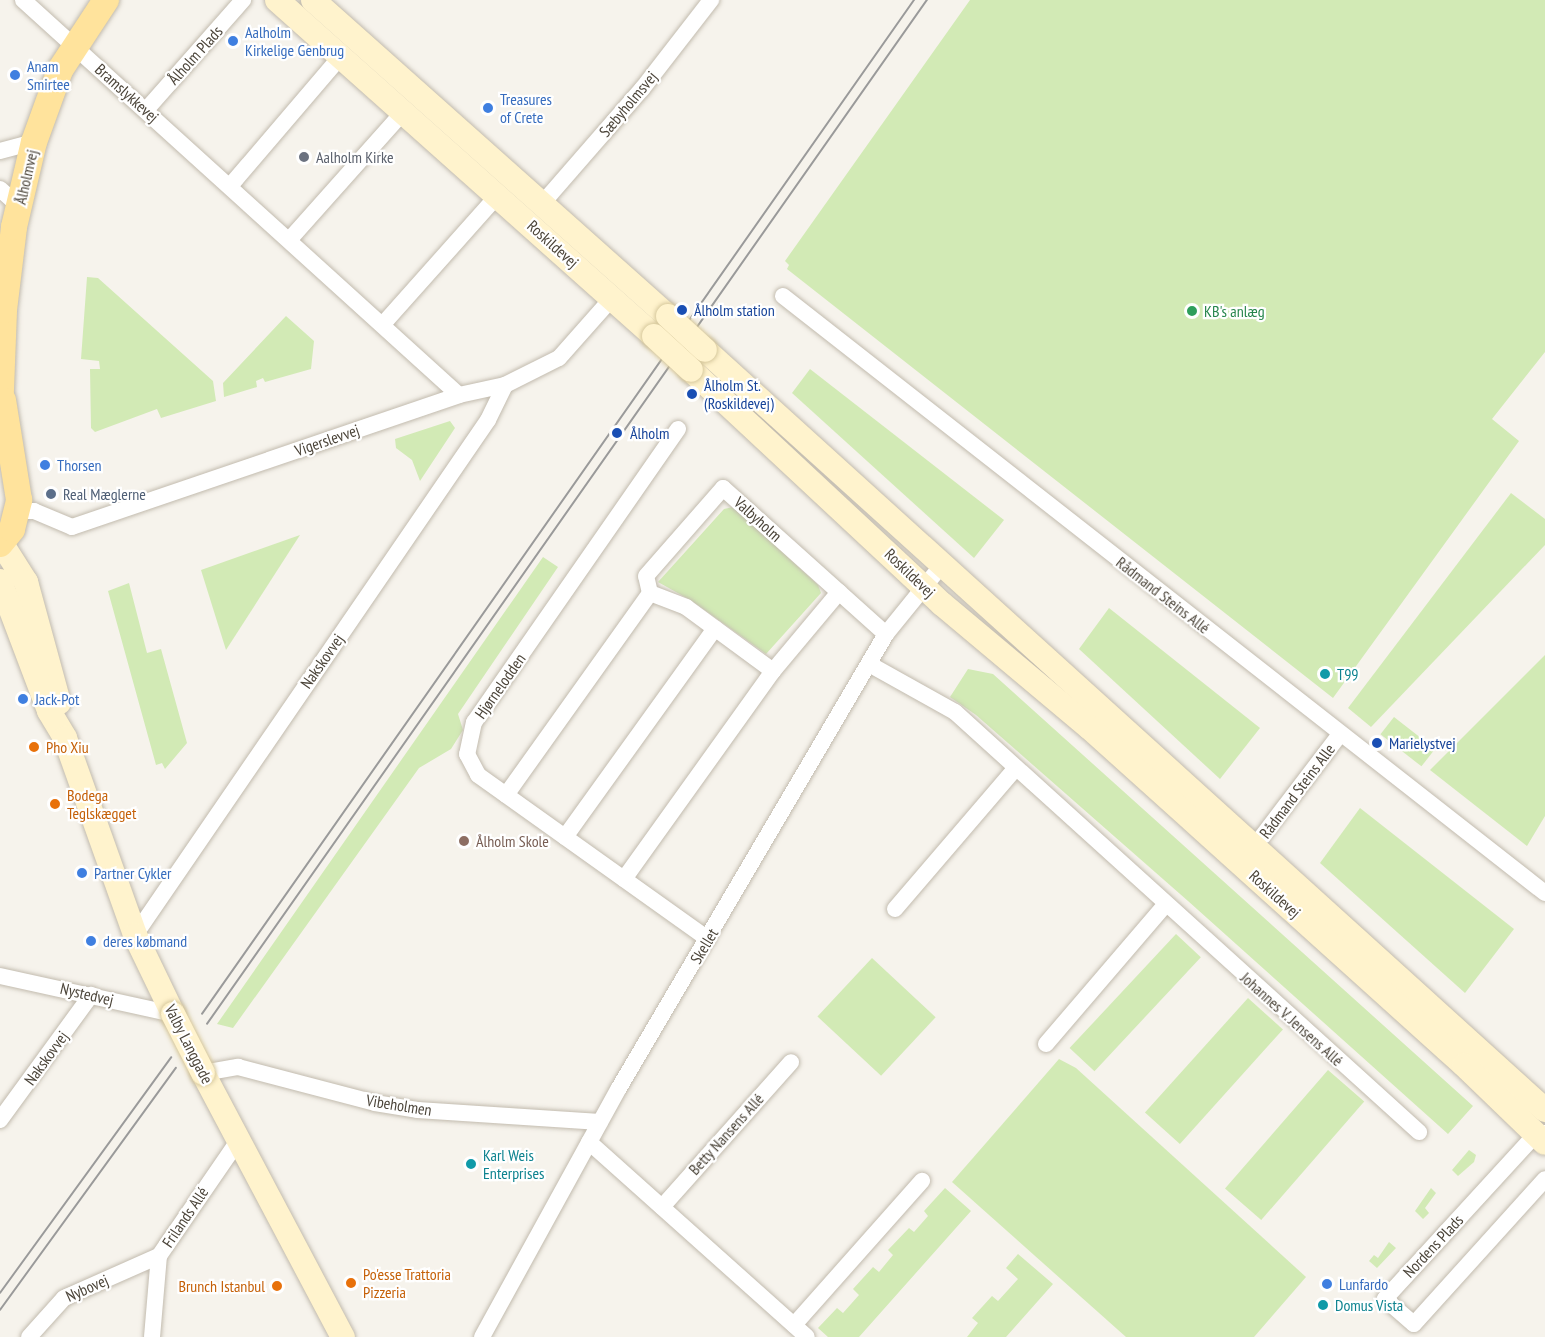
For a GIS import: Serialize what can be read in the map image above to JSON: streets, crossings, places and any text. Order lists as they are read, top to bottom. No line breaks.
{"streets":{"main road":["Ålholmvej"],"street":["Ålholm Plads","Bramslykkevej","Sæbyholmsvej","Roskildevej","Vigerslevvej","Valbyholm","Rådmand Steins Allé","Nakskovvej","Hjørnelodden","Rådmand Steins Alle","Skellet","Nystedvej","Johannes V. Jensens Allé","Valby Langgade","Vibeholmen","Betty Nansens Allé","Frilands Allé","Nordens Plads","Nybovej"]},"crossings":[["Ålholm Plads","Bramslykkevej"],["Bramslykkevej","Ålholmvej"],["Bramslykkevej","Vigerslevvej"],["Sæbyholmsvej","Roskildevej"],["Ålholmvej","Vigerslevvej"],["Roskildevej","Vigerslevvej"],["Roskildevej","Rådmand Steins Alle"],["Roskildevej","Skellet"],["Roskildevej","Nordens Plads"],["Vigerslevvej","Nakskovvej"],["Valbyholm","Hjørnelodden"],["Valbyholm","Skellet"],["Rådmand Steins Allé","Rådmand Steins Alle"],["Nakskovvej","Nystedvej"],["Nakskovvej","Valby Langgade"],["Hjørnelodden","Skellet"],["Skellet","Johannes V. Jensens Allé"],["Skellet","Vibeholmen"],["Nystedvej","Valby Langgade"],["Valby Langgade","Vibeholmen"],["Valby Langgade","Frilands Allé"],["Frilands Allé","Nybovej"]],"places":["Aalholm Kirkelige Genbrug","Anam Smirtee","Treasures of Crete","Aalholm Kirke","Ålholm station","KB's anlæg","Ålholm St. (Roskildevej)","Ålholm","Thorsen","Real Mæglerne","T99","Jack-Pot","Marielystvej","Pho Xiu","Bodega Teglskægget","Ålholm Skole","Partner Cykler","deres købmand","Karl Weis Enterprises","Po'esse Trattoria Pizzeria","Lunfardo","Brunch Istanbul","Domus Vista"]}
